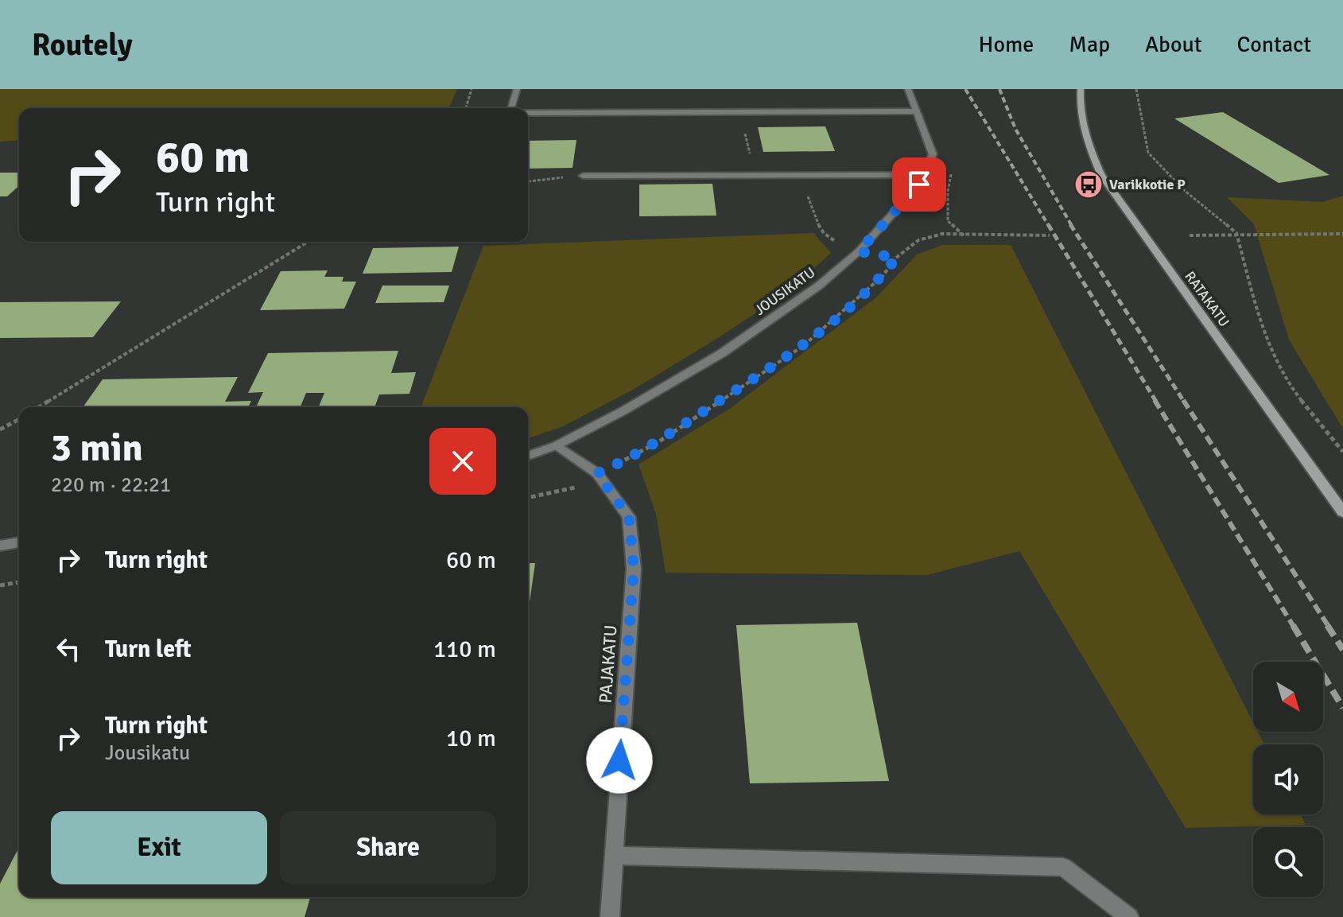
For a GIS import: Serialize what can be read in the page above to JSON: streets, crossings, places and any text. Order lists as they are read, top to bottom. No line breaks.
{"streets":{"main road":["RATAKATU"],"street":["JOUSIKATU","PAJAKATU"]},"crossings":[["JOUSIKATU","PAJAKATU"]],"places":{"bus stop":["Varikkotie P"]},"north":"bottom right","page":{"header":"Routely","nav":["Home","Map","About","Contact"],"turn":["60 m","Turn right"],"heading":["3 min","220 m · 22:21"],"list":[{"name":"Turn right","value":"60 m"},{"name":"Turn left","value":"110 m"},{"name":"Turn right","note":"Jousikatu","value":"10 m"}],"buttons":["Exit","Share"]}}
